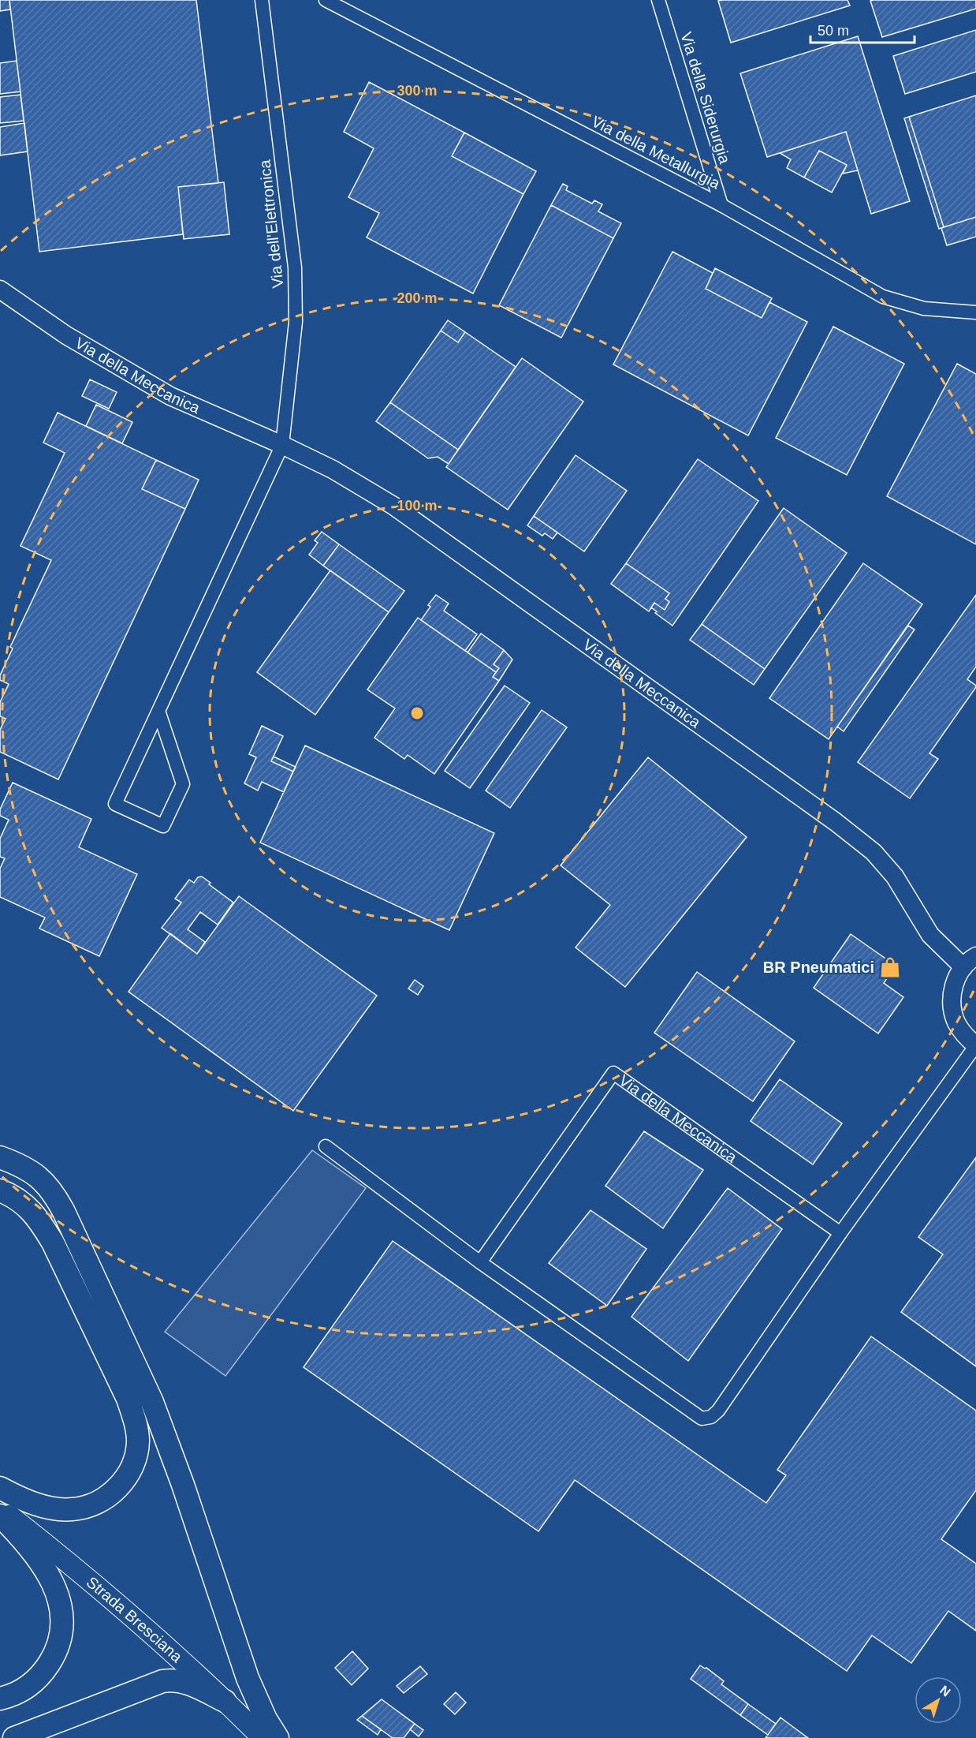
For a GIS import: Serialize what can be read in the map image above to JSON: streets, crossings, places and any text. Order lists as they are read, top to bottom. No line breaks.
{"streets":{"main road":["Strada Bresciana"],"street":["Via della Siderurgia","Via della Metallurgia","Via dell'Elettronica","Via della Meccanica"]},"crossings":[["Via della Siderurgia","Via della Metallurgia"],["Via dell'Elettronica","Via della Meccanica"]],"places":{"shop":["BR Pneumatici"]},"scale_bar":"50 m","north":"top right","rings":["300 m","200 m","100 m"]}
